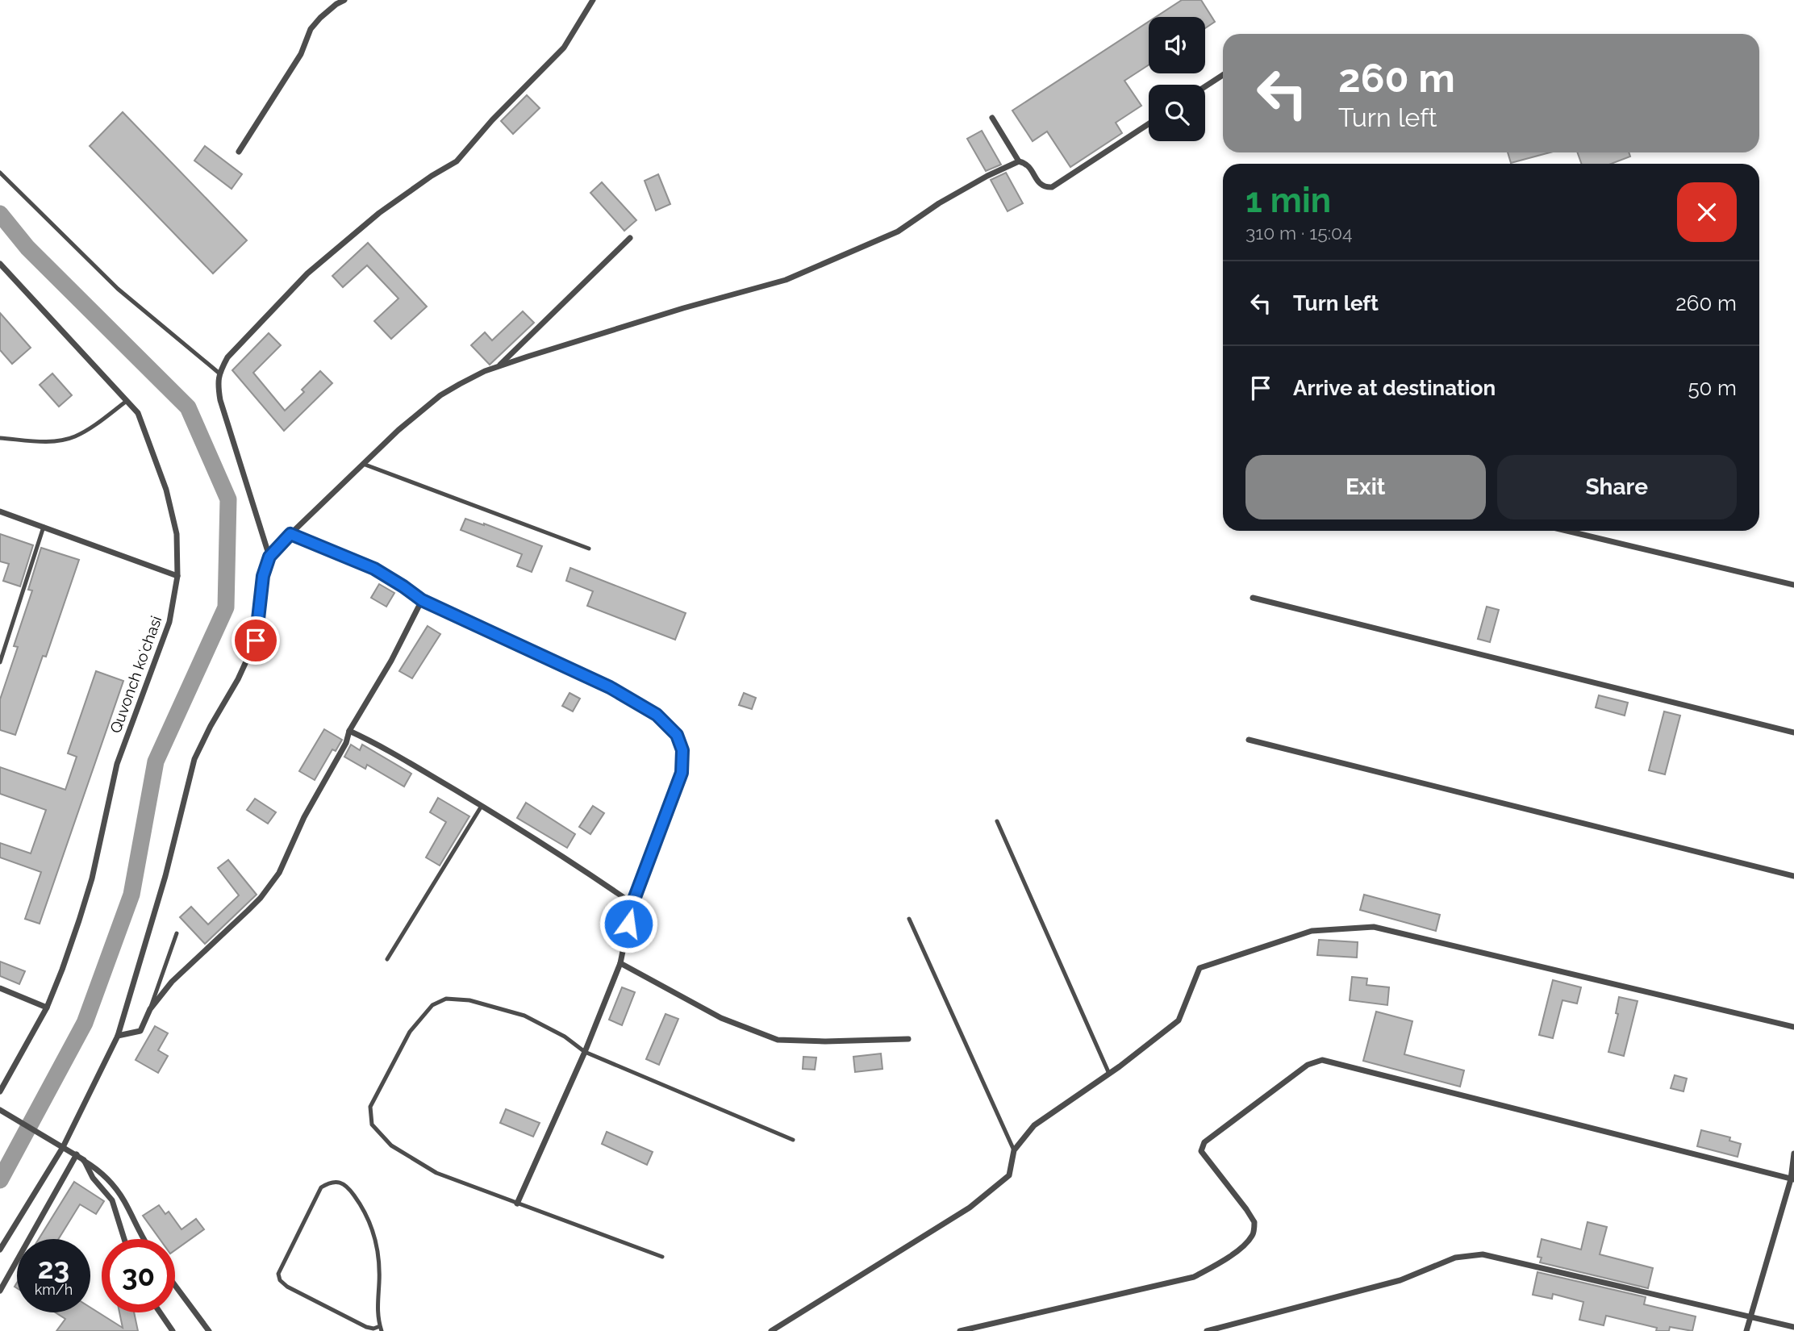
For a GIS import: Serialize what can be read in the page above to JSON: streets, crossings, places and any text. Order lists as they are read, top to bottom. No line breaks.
{"streets":{"street":["Quvonch koʻchasi"]},"page":{"turn":["260 m","Turn left"],"heading":["1 min","310 m · 15:04"],"list":[{"name":"Turn left","value":"260 m"},{"name":"Arrive at destination","value":"50 m"}],"buttons":["Exit","Share"],"speed":"23 km/h","limit":"30"}}
